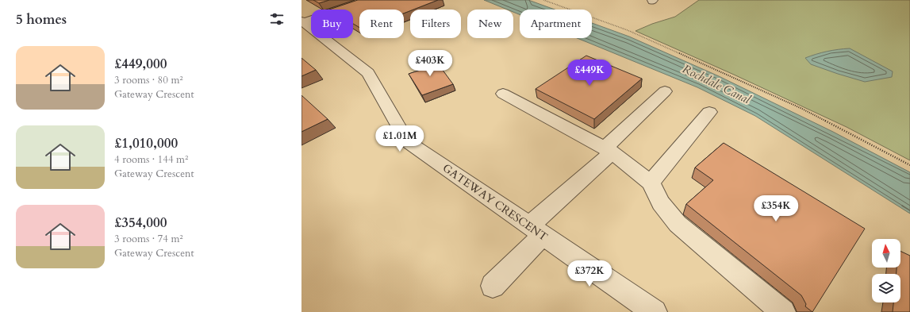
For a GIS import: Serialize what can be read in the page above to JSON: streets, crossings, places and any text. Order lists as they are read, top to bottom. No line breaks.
{"streets":{"street":["GATEWAY CRESCENT"]},"water":["Rochdale Canal"],"north":"top","page":{"heading":"5 homes","chip":["Buy","Rent","Filters","New","Apartment"],"list":[{"name":"£449,000","note":"3 rooms · 80 m² · Gateway Crescent"},{"name":"£1,010,000","note":"4 rooms · 144 m² · Gateway Crescent"},{"name":"£354,000","note":"3 rooms · 74 m² · Gateway Crescent"}],"price":["£403K","£449K","£1.01M","£354K","£372K"]}}
